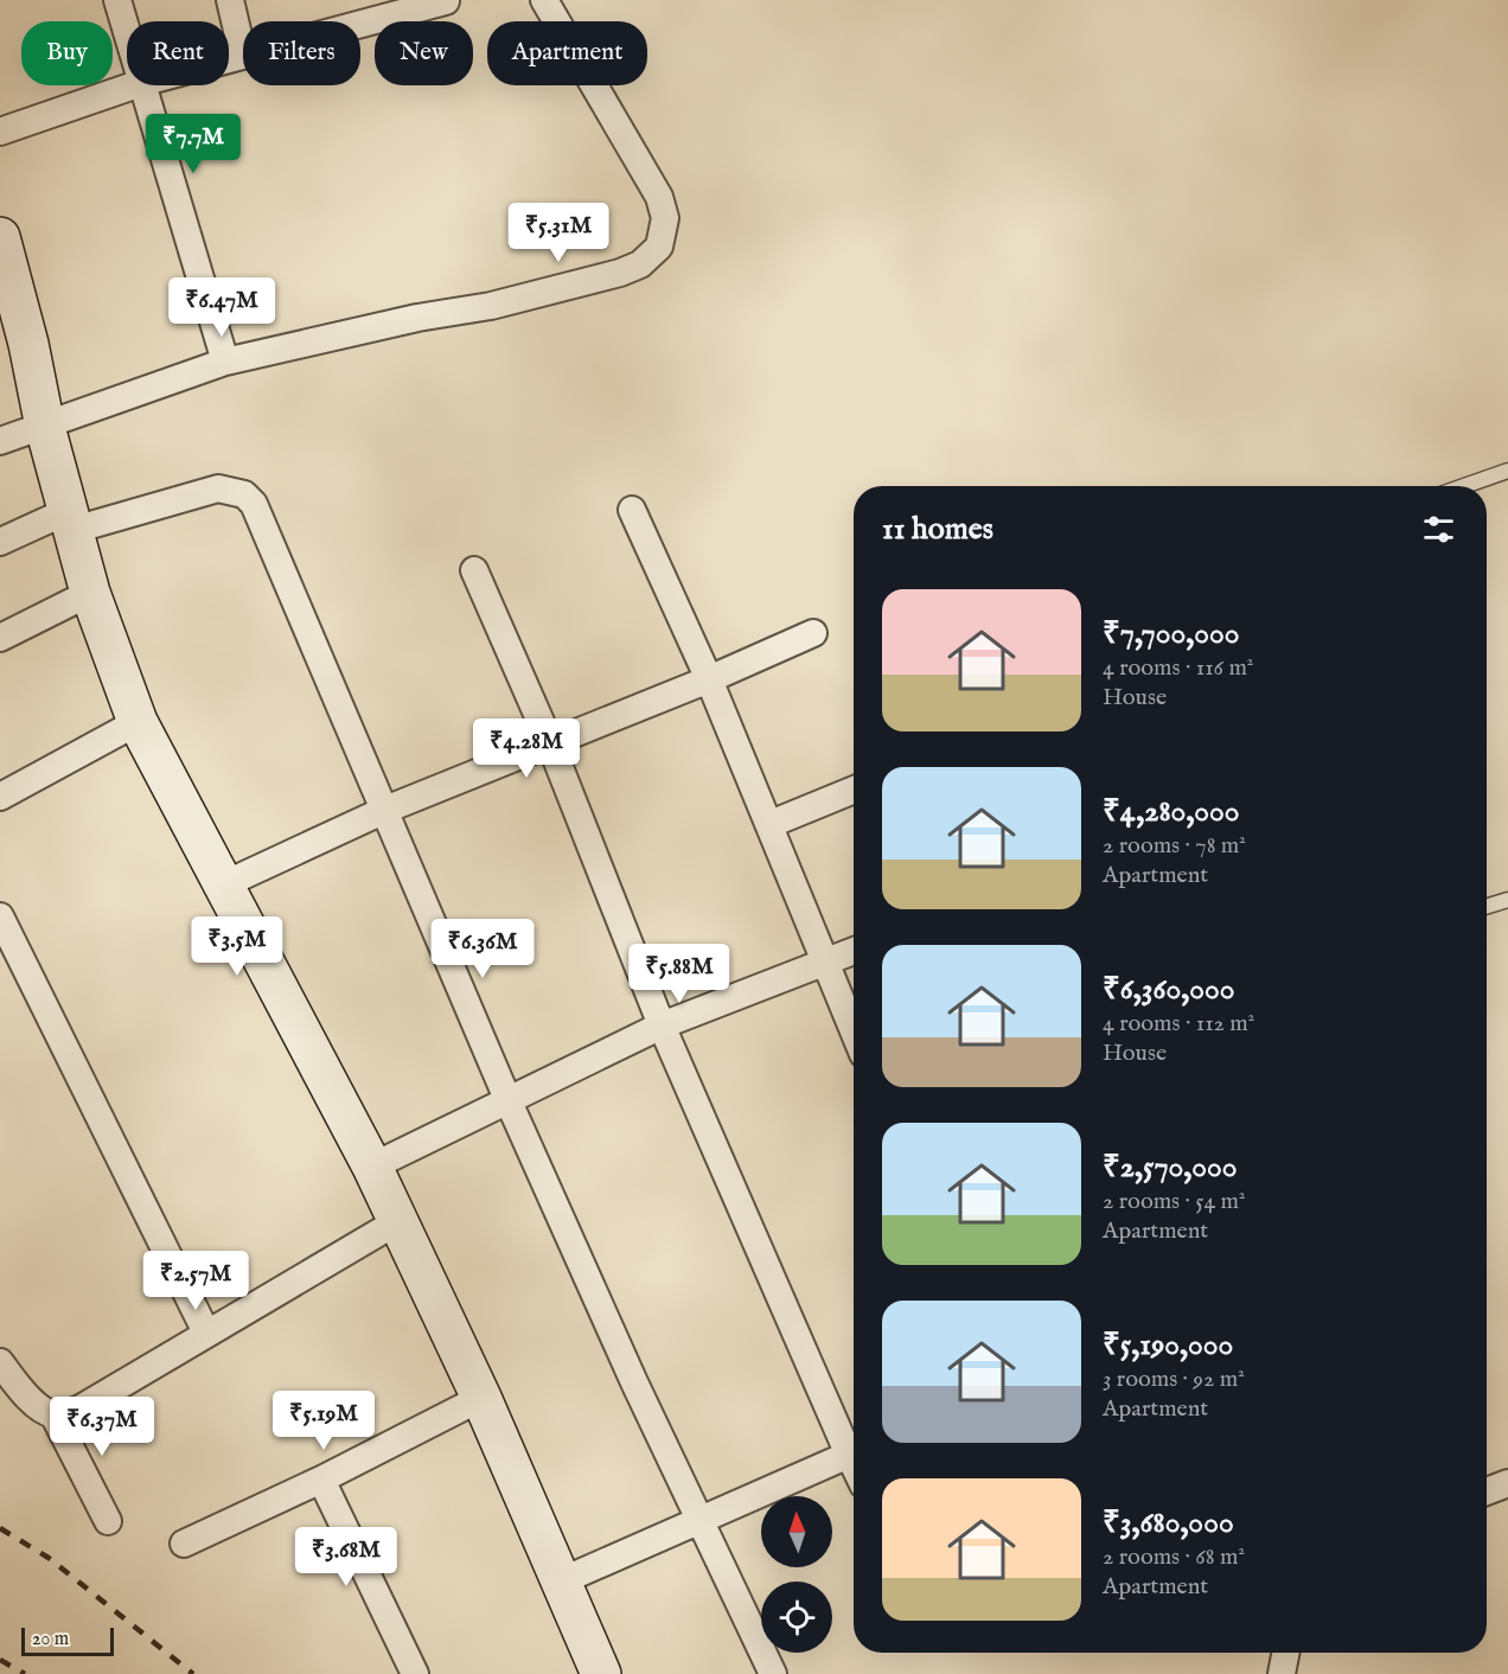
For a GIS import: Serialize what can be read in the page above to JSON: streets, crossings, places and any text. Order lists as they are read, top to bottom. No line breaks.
{"scale_bar":"20 m","north":"top","page":{"chip":["Buy","Rent","Filters","New","Apartment"],"price":["₹7.7M","₹5.31M","₹6.47M","₹4.28M","₹3.5M","₹6.36M","₹5.88M","₹2.57M","₹5.19M","₹6.37M","₹3.68M"],"heading":"11 homes","list":[{"name":"₹7,700,000","note":"4 rooms · 116 m² · House"},{"name":"₹4,280,000","note":"2 rooms · 78 m² · Apartment"},{"name":"₹6,360,000","note":"4 rooms · 112 m² · House"},{"name":"₹2,570,000","note":"2 rooms · 54 m² · Apartment"},{"name":"₹5,190,000","note":"3 rooms · 92 m² · Apartment"},{"name":"₹3,680,000","note":"2 rooms · 68 m² · Apartment"}],"scale":"20 m"}}
